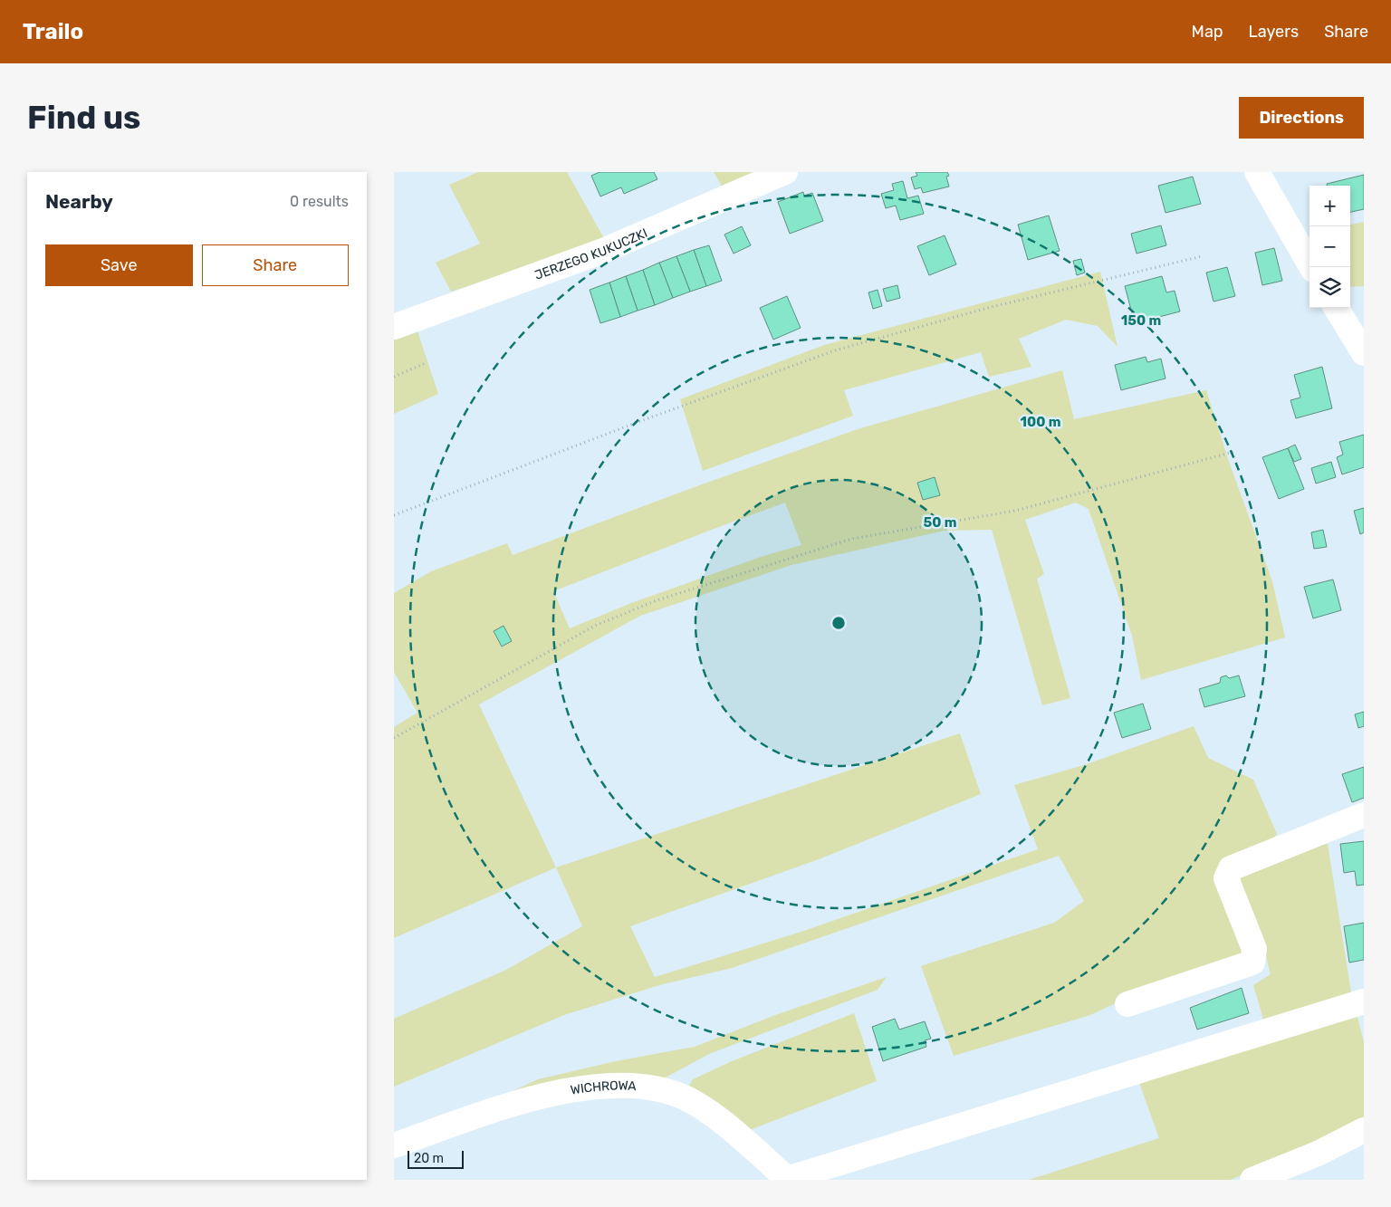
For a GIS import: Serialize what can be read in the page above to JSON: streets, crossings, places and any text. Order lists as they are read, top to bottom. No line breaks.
{"streets":{"street":["JERZEGO KUKUCZKI","WICHROWA"]},"scale_bar":"20 m","page":{"header":"Trailo","nav":["Map","Layers","Share"],"buttons":["Directions",["Save","Share"]],"title":"Find us","heading":["Nearby","0 results"],"map_buttons":["+","−"],"scale":"20 m"},"rings":["150 m","100 m","50 m"]}
